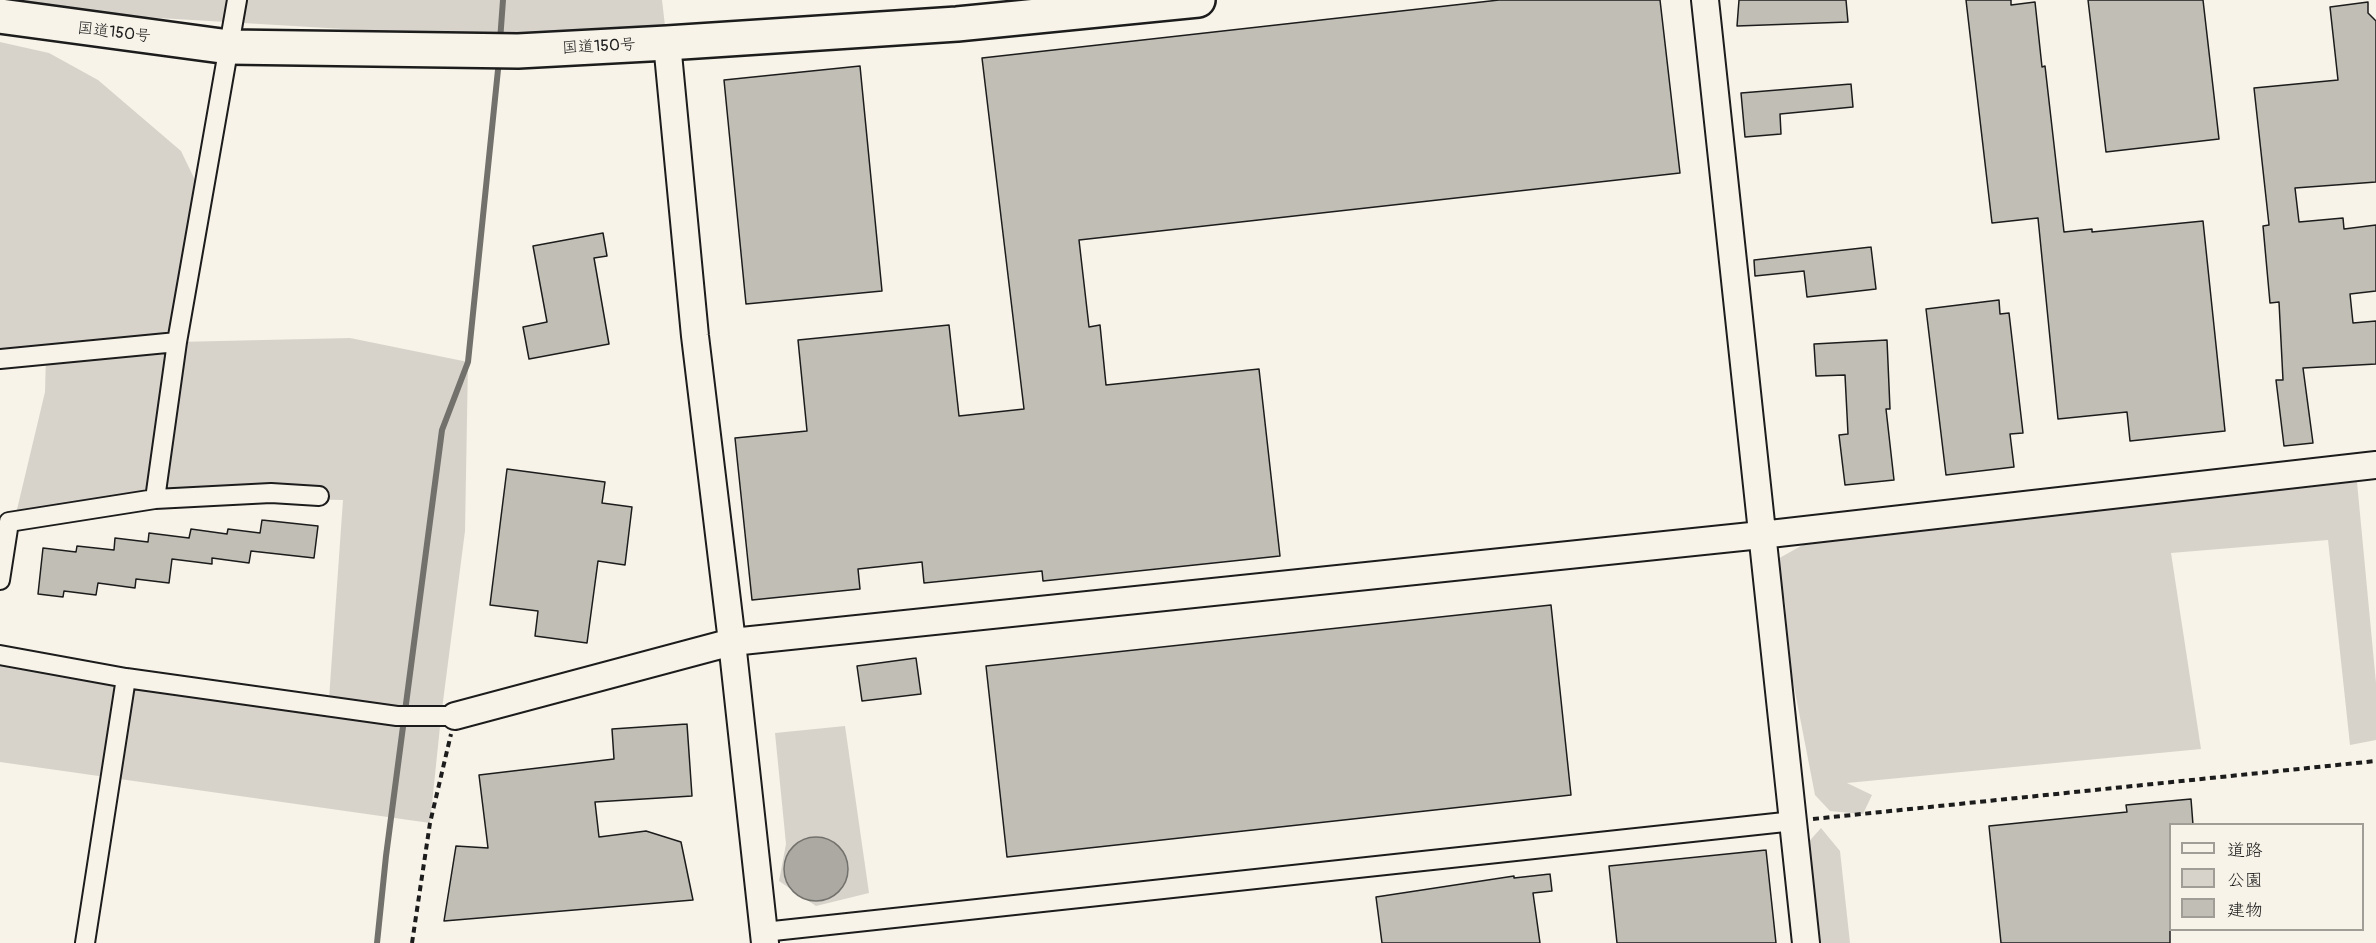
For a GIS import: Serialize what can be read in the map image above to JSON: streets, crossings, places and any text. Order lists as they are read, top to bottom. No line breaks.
{"streets":{"highway":["国道150号"]},"legend":["道路","公園","建物"]}
